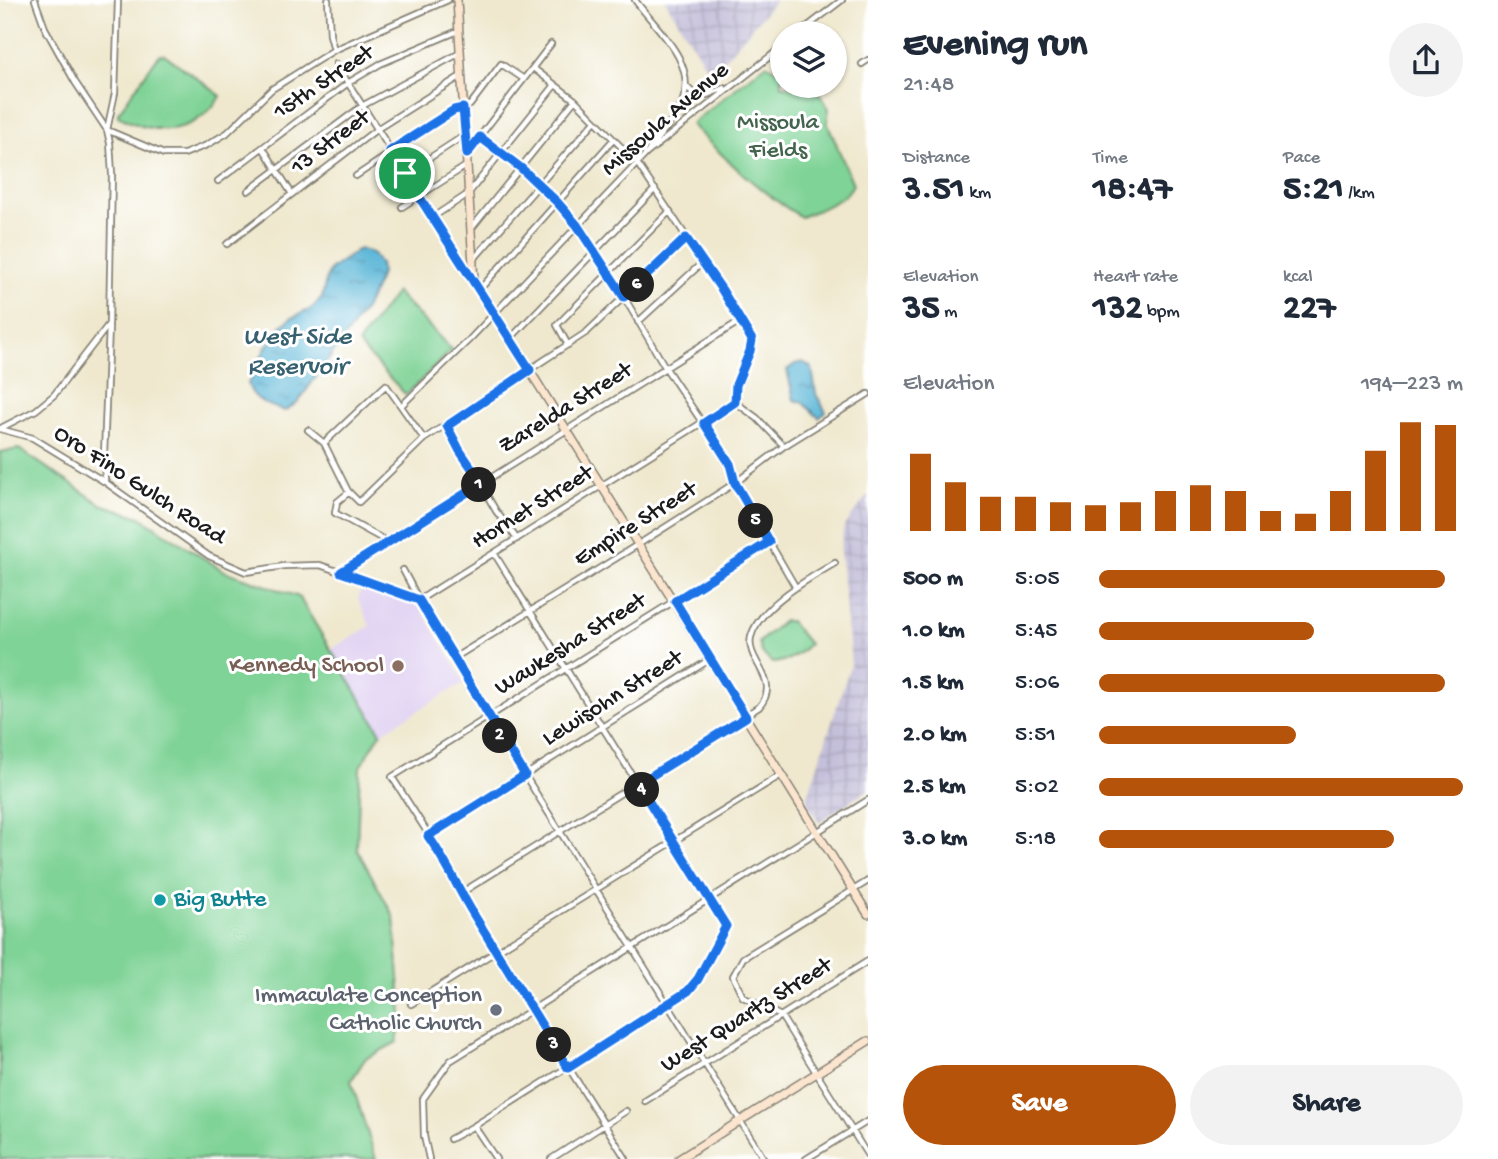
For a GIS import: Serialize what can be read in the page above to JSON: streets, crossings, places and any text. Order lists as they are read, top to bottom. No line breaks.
{"streets":{"street":["15th Street","Missoula Avenue","13 Street","Zarelda Street","Oro Fino Gulch Road","Hornet Street","Empire Street","Waukesha Street","Lewisohn Street","West Quartz Street"]},"crossings":[["Zarelda Street","Oro Fino Gulch Road"],["Waukesha Street","Lewisohn Street"]],"water":["West Side Reservoir"],"parks":["Missoula Fields"],"places":["Kennedy School","Big Butte","Immaculate Conception Catholic Church"],"page":{"heading":["Evening run","21:48"],"stats":[["Distance","3.51 km"],["Time","18:47"],["Pace","5:21 /km"],["Elevation","35 m"],["Heart rate","132 bpm"],["kcal","227"]],"pins":["6","1","5","2","4","3"],"chart":["Elevation","194–223 m"],"list":[{"name":"500 m","note":"5:05"},{"name":"1.0 km","note":"5:45"},{"name":"1.5 km","note":"5:06"},{"name":"2.0 km","note":"5:51"},{"name":"2.5 km","note":"5:02"},{"name":"3.0 km","note":"5:18"}],"buttons":["Save","Share"]}}
